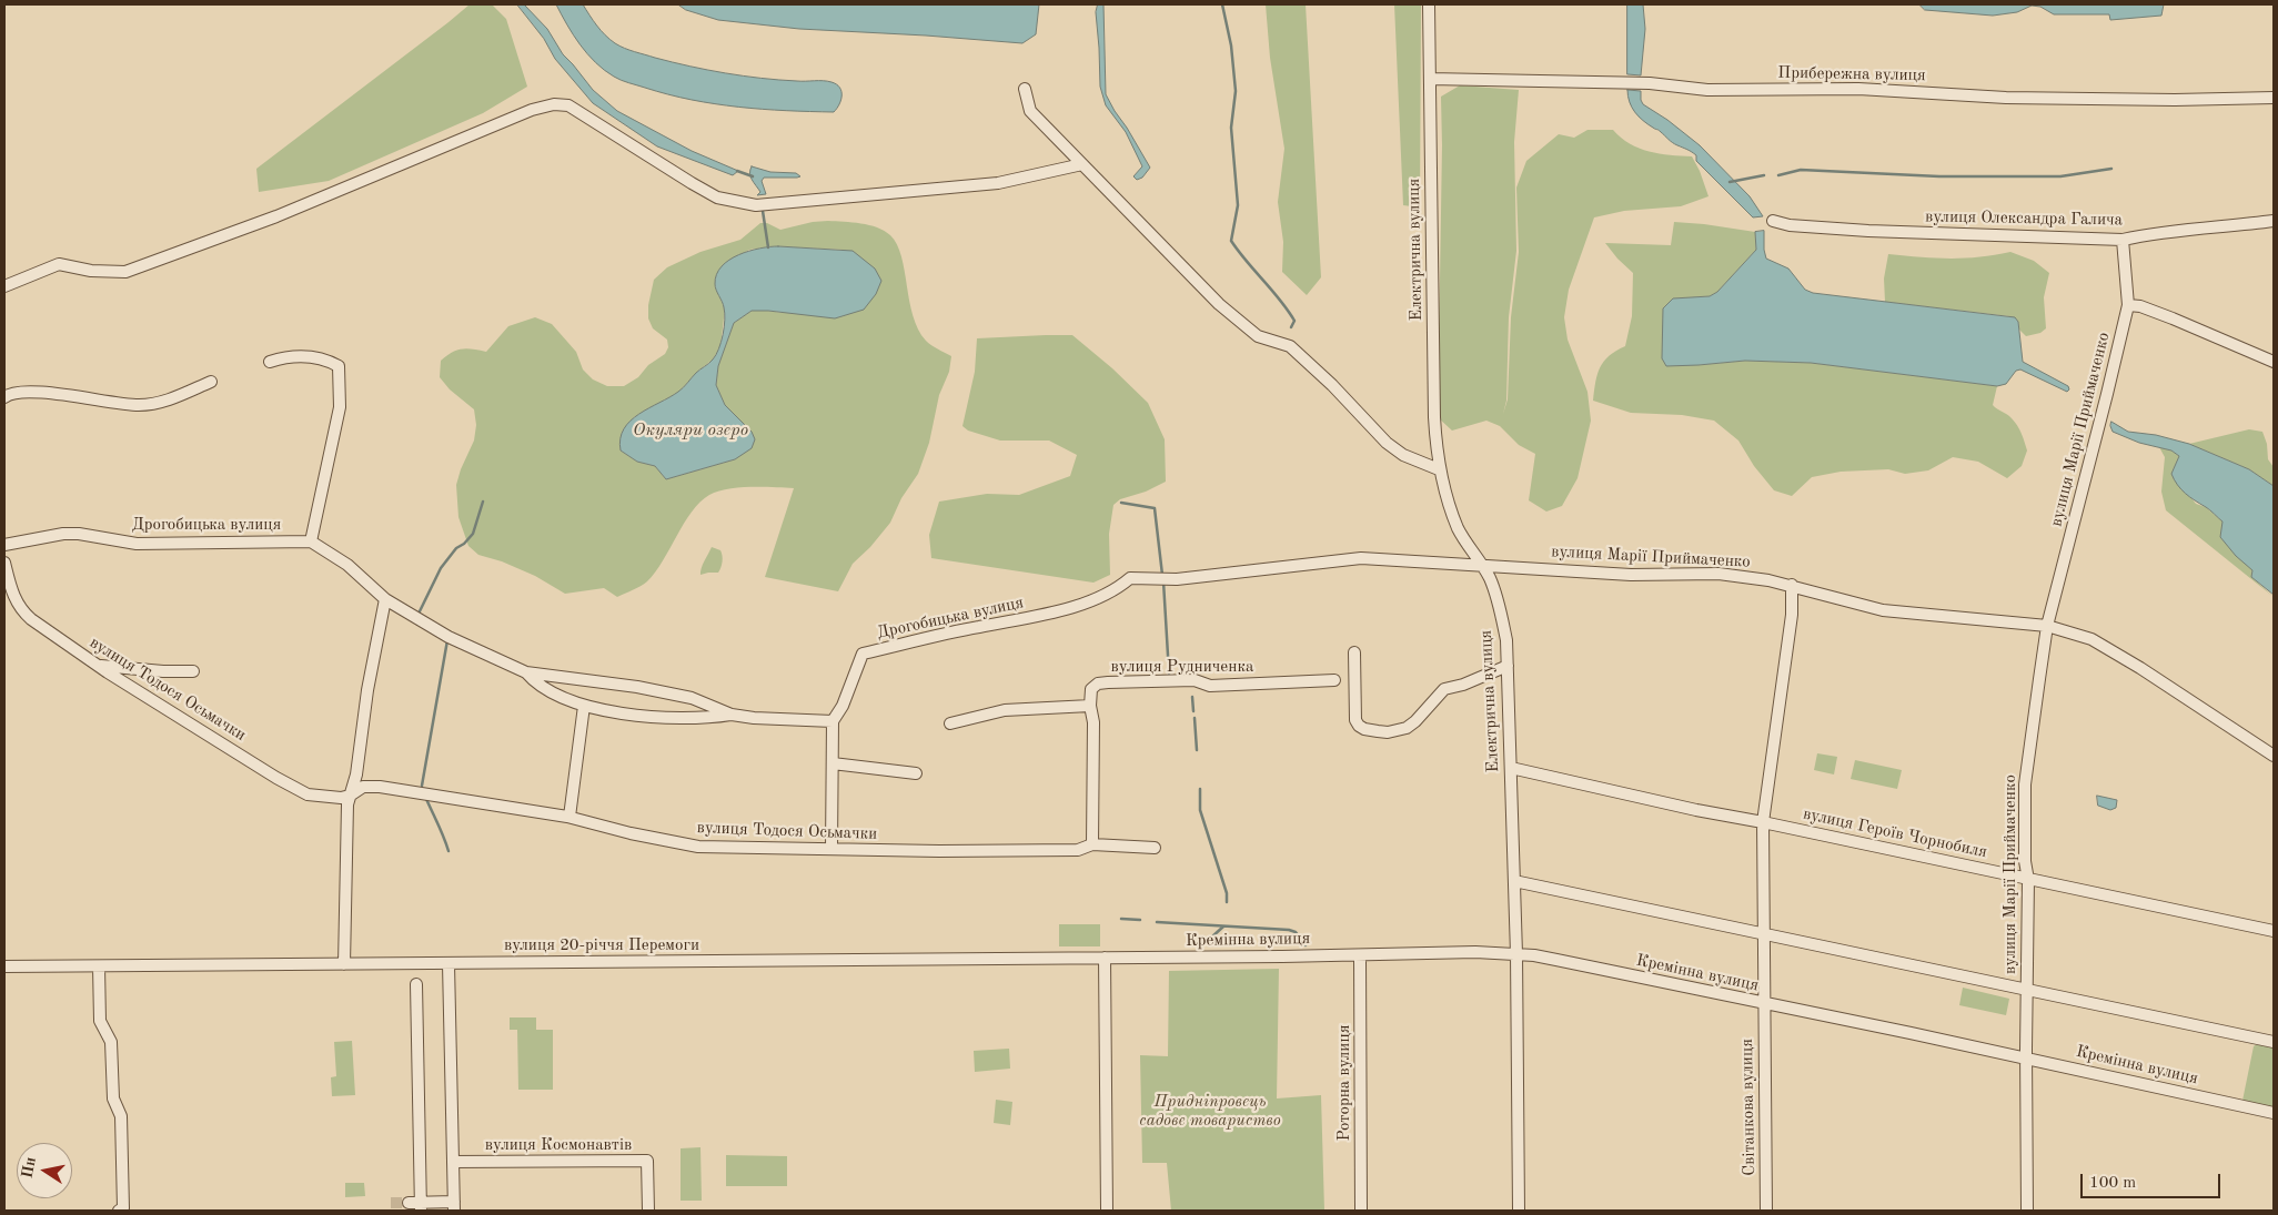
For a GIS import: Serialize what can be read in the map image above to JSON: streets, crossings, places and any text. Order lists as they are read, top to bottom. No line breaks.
{"streets":{"street":["Прибережна вулиця","вулиця Олександра Галича","Електрична вулиця","вулиця Марії Приймаченко","Дрогобицька вулиця","вулиця Рудниченка","вулиця Тодося Осьмачки","вулиця Героїв Чорнобиля","Кремінна вулиця","вулиця 20-річчя Перемоги","Роторна вулиця","Світанкова вулиця","вулиця Космонавтів"]},"crossings":[["Прибережна вулиця","Електрична вулиця"],["вулиця Олександра Галича","вулиця Марії Приймаченко"],["Електрична вулиця","вулиця Марії Приймаченко"],["Електрична вулиця","Дрогобицька вулиця"],["Електрична вулиця","вулиця Героїв Чорнобиля"],["Електрична вулиця","Кремінна вулиця"],["вулиця Марії Приймаченко","Дрогобицька вулиця"],["вулиця Марії Приймаченко","вулиця Героїв Чорнобиля"],["вулиця Марії Приймаченко","Кремінна вулиця"],["вулиця Марії Приймаченко","Світанкова вулиця"],["вулиця Героїв Чорнобиля","Світанкова вулиця"],["Кремінна вулиця","вулиця 20-річчя Перемоги"],["Кремінна вулиця","Роторна вулиця"],["Кремінна вулиця","Світанкова вулиця"]],"water":["Окуляри озеро"],"parks":["Придніпровець садове товариство"],"scale_bar":"100 m","north":"left"}
